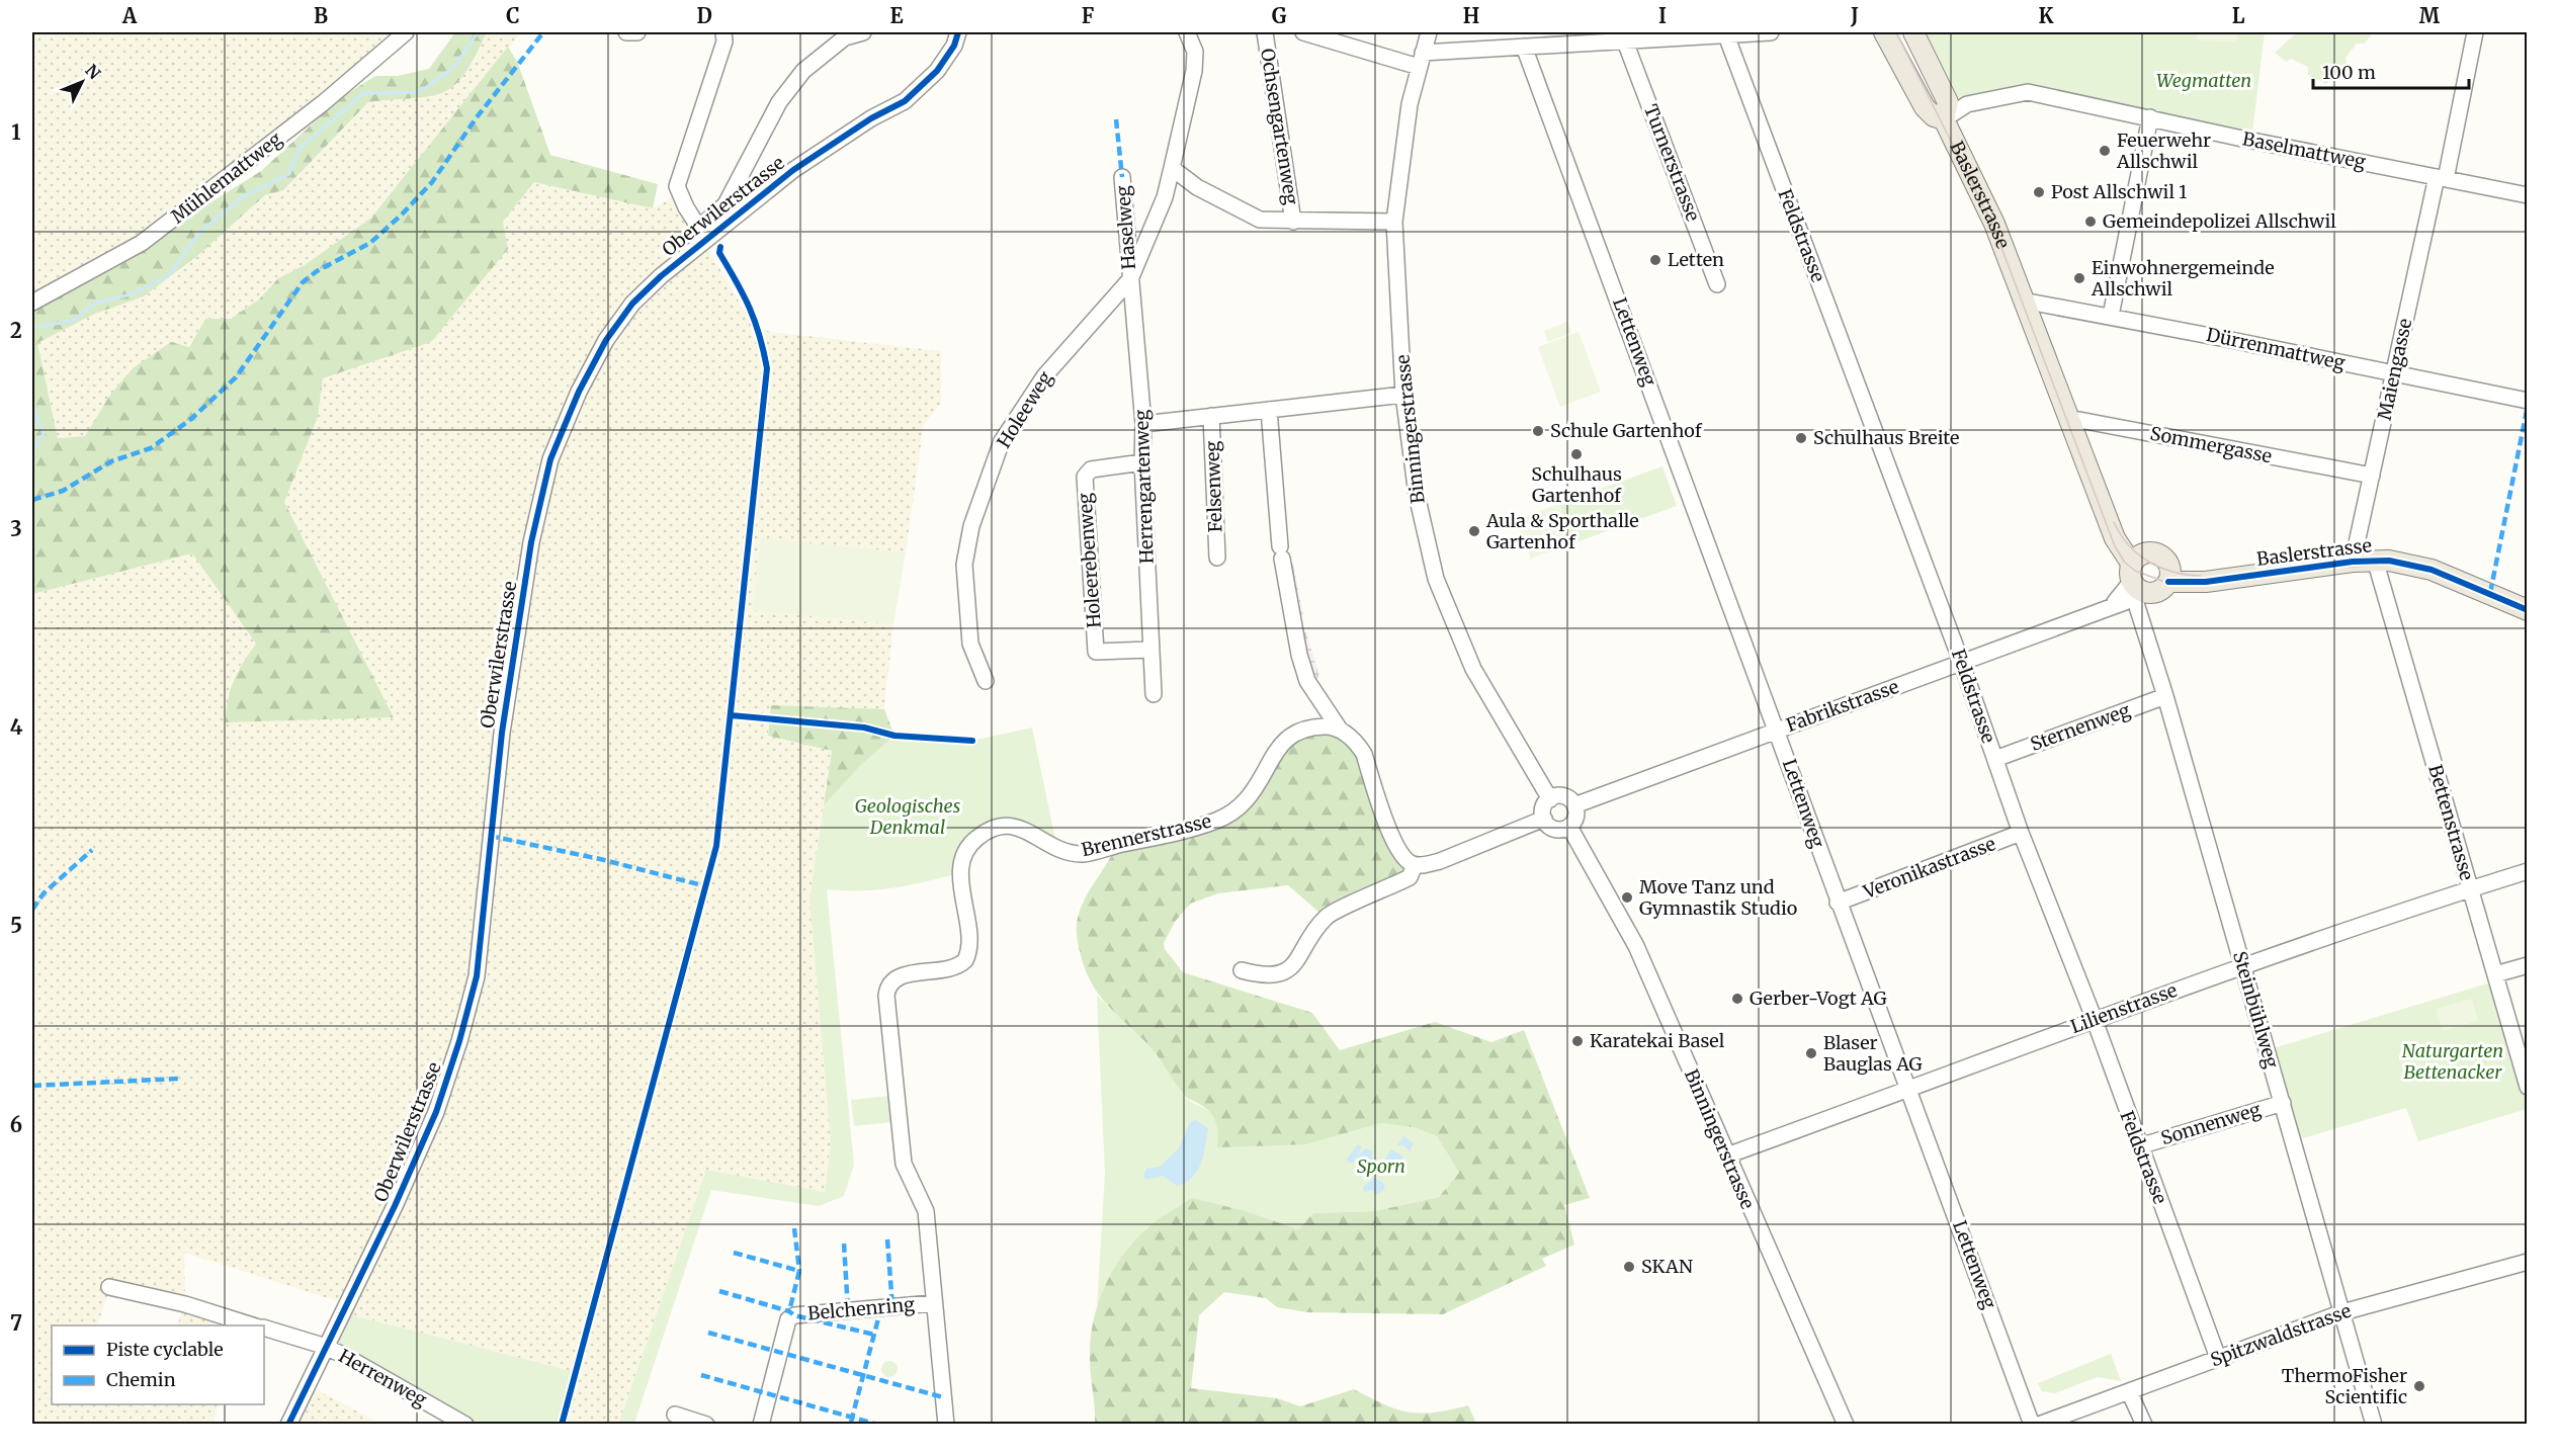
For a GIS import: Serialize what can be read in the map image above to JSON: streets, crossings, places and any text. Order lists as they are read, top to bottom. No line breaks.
{"streets":{"main road":["Baslerstrasse"],"street":["Ochsengartenweg","Baselmattweg","Turnerstrasse","Mühlemattweg","Oberwilerstrasse","Haselweg","Feldstrasse","Lettenweg","Dürrenmattweg","Maiengasse","Holeeweg","Binningerstrasse","Sommergasse","Herrengartenweg","Felsenweg","Holeerebenweg","Fabrikstrasse","Sternenweg","Bettenstrasse","Brennerstrasse","Veronikastrasse","Lilienstrasse","Steinbühlweg","Sonnenweg","Belchenring","Spitzwaldstrasse","Herrenweg"]},"crossings":[["Baselmattweg","Baslerstrasse"],["Baselmattweg","Maiengasse"],["Baslerstrasse","Dürrenmattweg"],["Baslerstrasse","Maiengasse"],["Baslerstrasse","Sommergasse"],["Baslerstrasse","Fabrikstrasse"],["Baslerstrasse","Bettenstrasse"],["Baslerstrasse","Steinbühlweg"],["Oberwilerstrasse","Herrenweg"],["Haselweg","Holeeweg"],["Haselweg","Herrengartenweg"],["Feldstrasse","Fabrikstrasse"],["Feldstrasse","Sternenweg"],["Feldstrasse","Veronikastrasse"],["Feldstrasse","Lilienstrasse"],["Feldstrasse","Sonnenweg"],["Feldstrasse","Spitzwaldstrasse"],["Lettenweg","Fabrikstrasse"],["Lettenweg","Veronikastrasse"],["Lettenweg","Lilienstrasse"],["Dürrenmattweg","Maiengasse"],["Maiengasse","Sommergasse"],["Holeeweg","Herrengartenweg"],["Binningerstrasse","Felsenweg"],["Binningerstrasse","Fabrikstrasse"],["Binningerstrasse","Lilienstrasse"],["Herrengartenweg","Felsenweg"],["Herrengartenweg","Holeerebenweg"],["Fabrikstrasse","Steinbühlweg"],["Sternenweg","Steinbühlweg"],["Bettenstrasse","Lilienstrasse"],["Brennerstrasse","Belchenring"],["Lilienstrasse","Steinbühlweg"],["Steinbühlweg","Sonnenweg"],["Steinbühlweg","Spitzwaldstrasse"]],"parks":["Wegmatten","Geologisches Denkmal","Naturgarten Bettenacker","Sporn"],"places":["Feuerwehr Allschwil","Post Allschwil 1","Gemeindepolizei Allschwil","Letten","Einwohnergemeinde Allschwil","Schule Gartenhof","Schulhaus Breite","Schulhaus Gartenhof","Aula & Sporthalle Gartenhof","Move Tanz und Gymnastik Studio","Gerber-Vogt AG","Karatekai Basel","Blaser Bauglas AG","SKAN","ThermoFisher Scientific"],"legend":["Piste cyclable","Chemin"],"scale_bar":"100 m","north":"top right","grid":{"columns":["A","B","C","D","E","F","G","H","I","J","K","L","M"],"rows":["1","2","3","4","5","6","7"]}}
